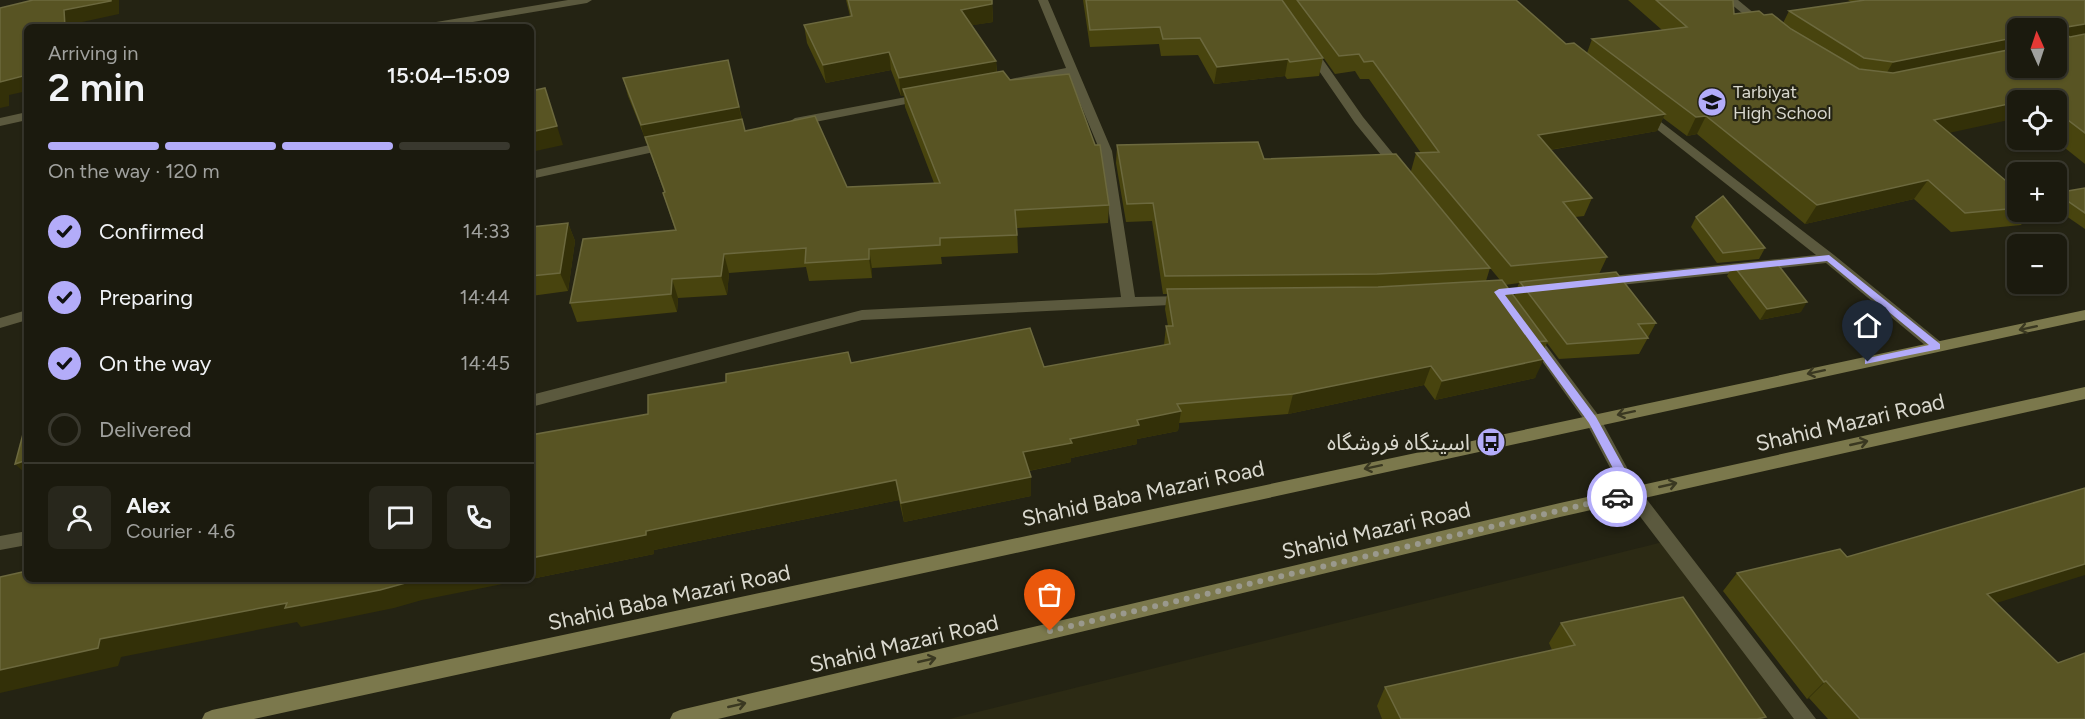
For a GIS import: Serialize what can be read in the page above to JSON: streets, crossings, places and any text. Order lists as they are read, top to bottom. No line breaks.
{"streets":{"main road":["Shahid Mazari Road","Shahid Baba Mazari Road"]},"one_way":["Shahid Mazari Road","Shahid Baba Mazari Road"],"places":{"school or university":["Tarbiyat High School"],"bus stop":["اسیتگاه فروشگاه"]},"north":"top","page":{"map_buttons":["+","−"],"heading":["2 min","Arriving in","15:04–15:09"],"panel":["Alex","Courier · 4.6"],"bar":"On the way · 120 m","list":[["Confirmed","14:33"],["Preparing","14:44"],["On the way","14:45"],"Delivered"]}}
